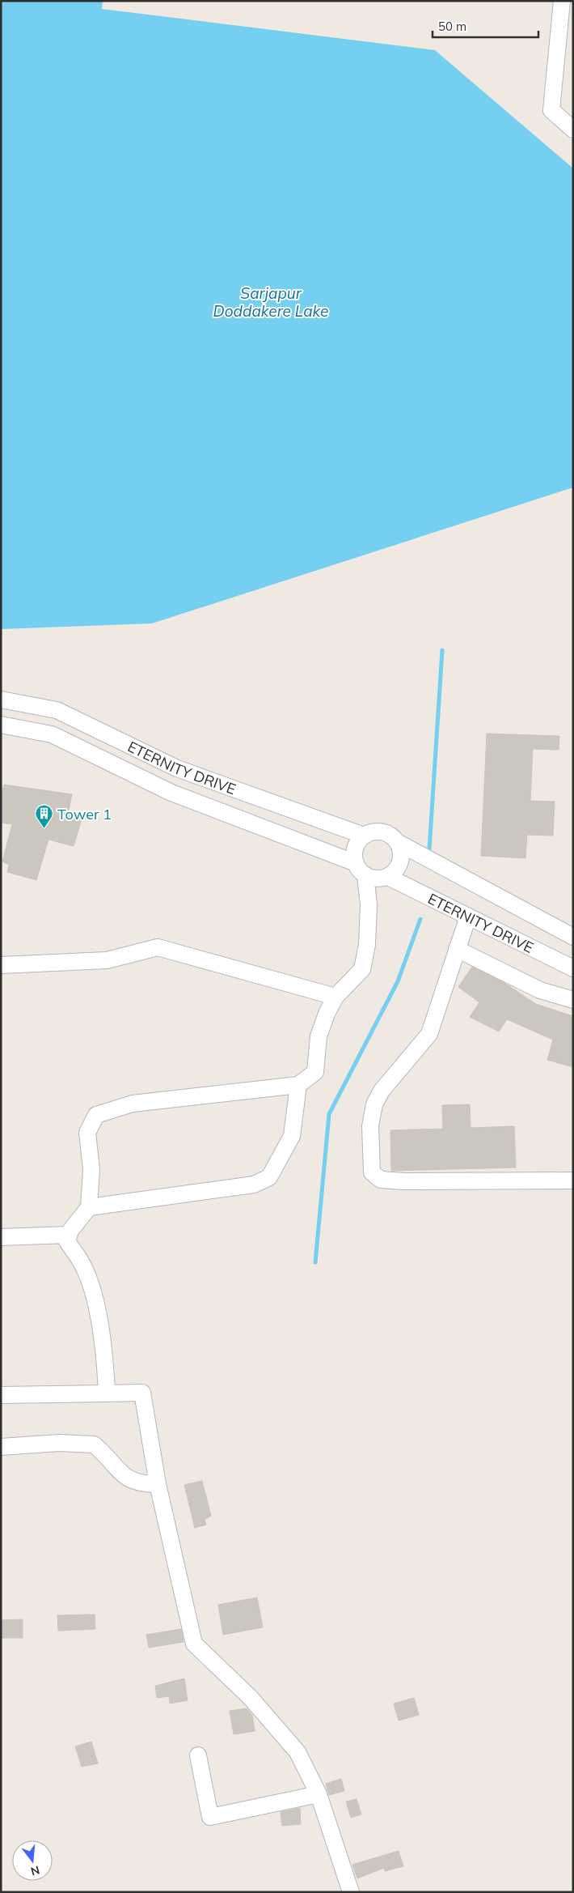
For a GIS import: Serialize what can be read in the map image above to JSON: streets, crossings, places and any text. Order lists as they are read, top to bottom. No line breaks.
{"streets":{"street":["ETERNITY DRIVE"]},"water":["Sarjapur Doddakere Lake"],"places":{"building":["Tower 1"]},"scale_bar":"50 m","north":"bottom"}
